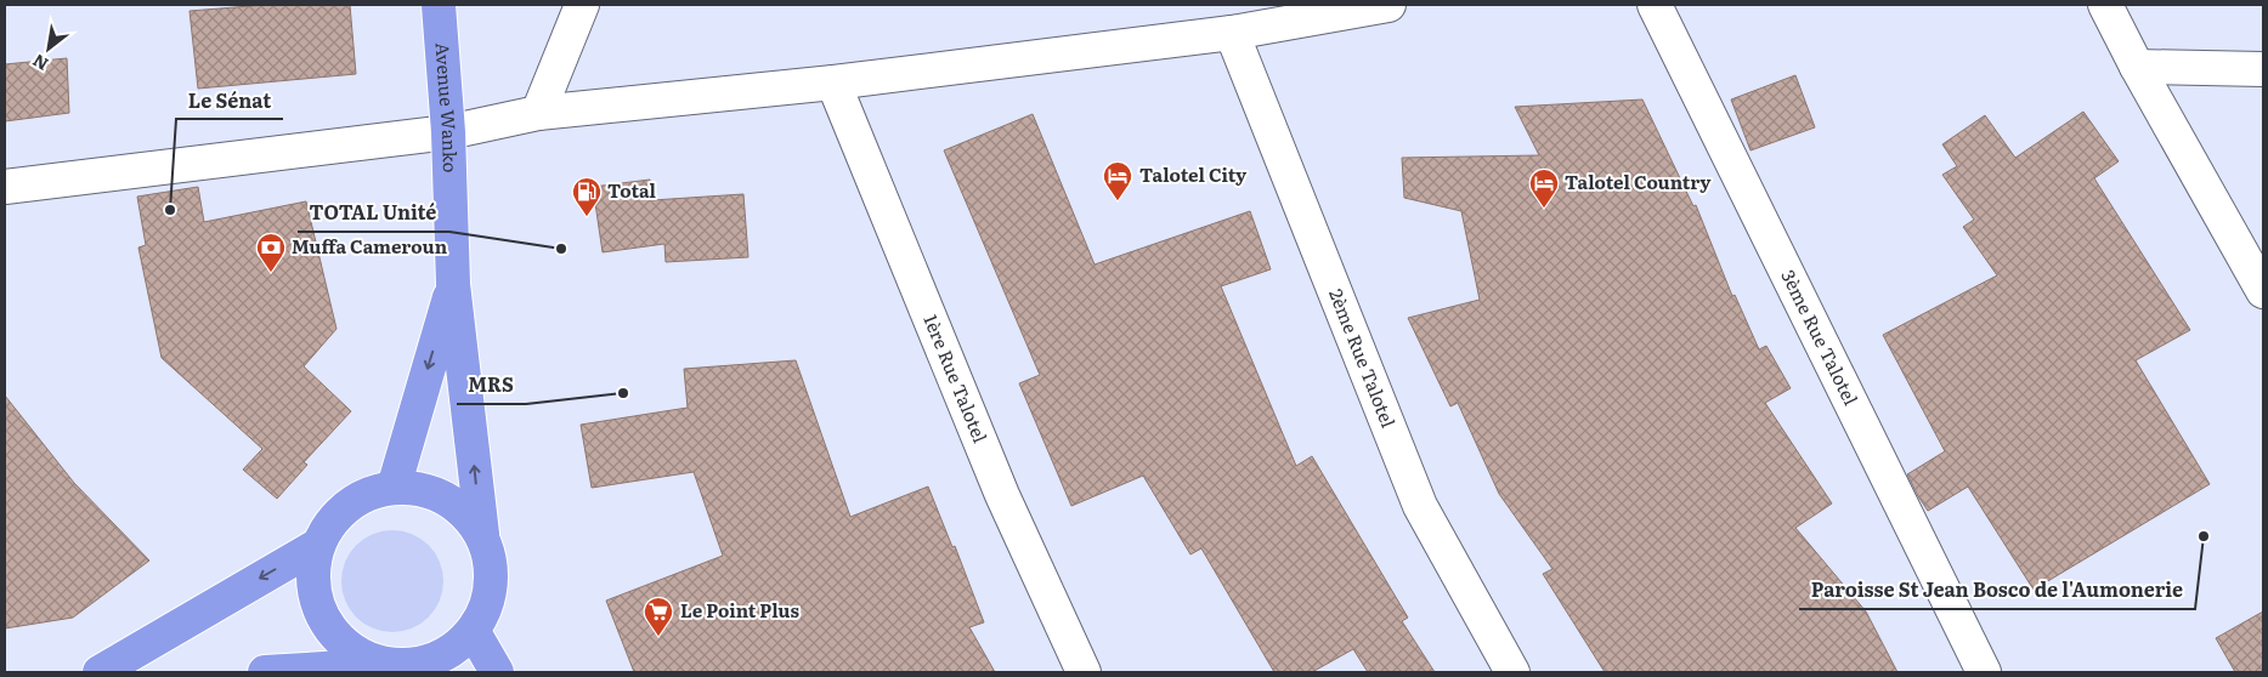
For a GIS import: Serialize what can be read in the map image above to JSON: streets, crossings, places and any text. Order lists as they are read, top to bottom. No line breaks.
{"streets":{"highway":["Avenue Wanko"],"street":["3ème Rue Talotel","2ème Rue Talotel","1ère Rue Talotel"]},"places":{"hotel":["Talotel City","Talotel Country"],"other":["Le Sénat","TOTAL Unité","MRS","Paroisse St Jean Bosco de l'Aumonerie"],"fuel station":["Total"],"bank":["Muffa Cameroun"],"supermarket":["Le Point Plus"]},"north":"bottom left"}
